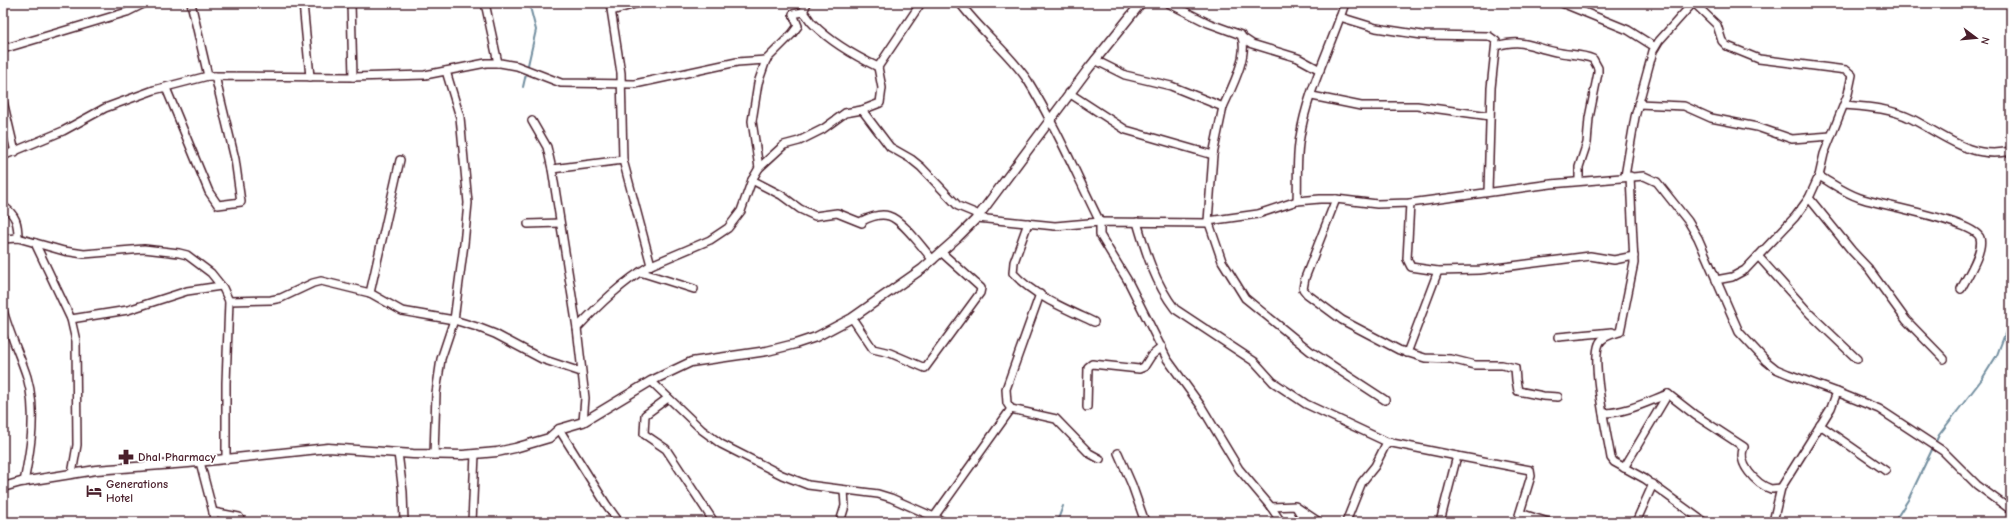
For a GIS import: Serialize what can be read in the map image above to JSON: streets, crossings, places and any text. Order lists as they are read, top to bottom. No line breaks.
{"places":{"pharmacy":["Dhal Pharmacy"],"hotel":["Generations Hotel"]},"north":"right"}
